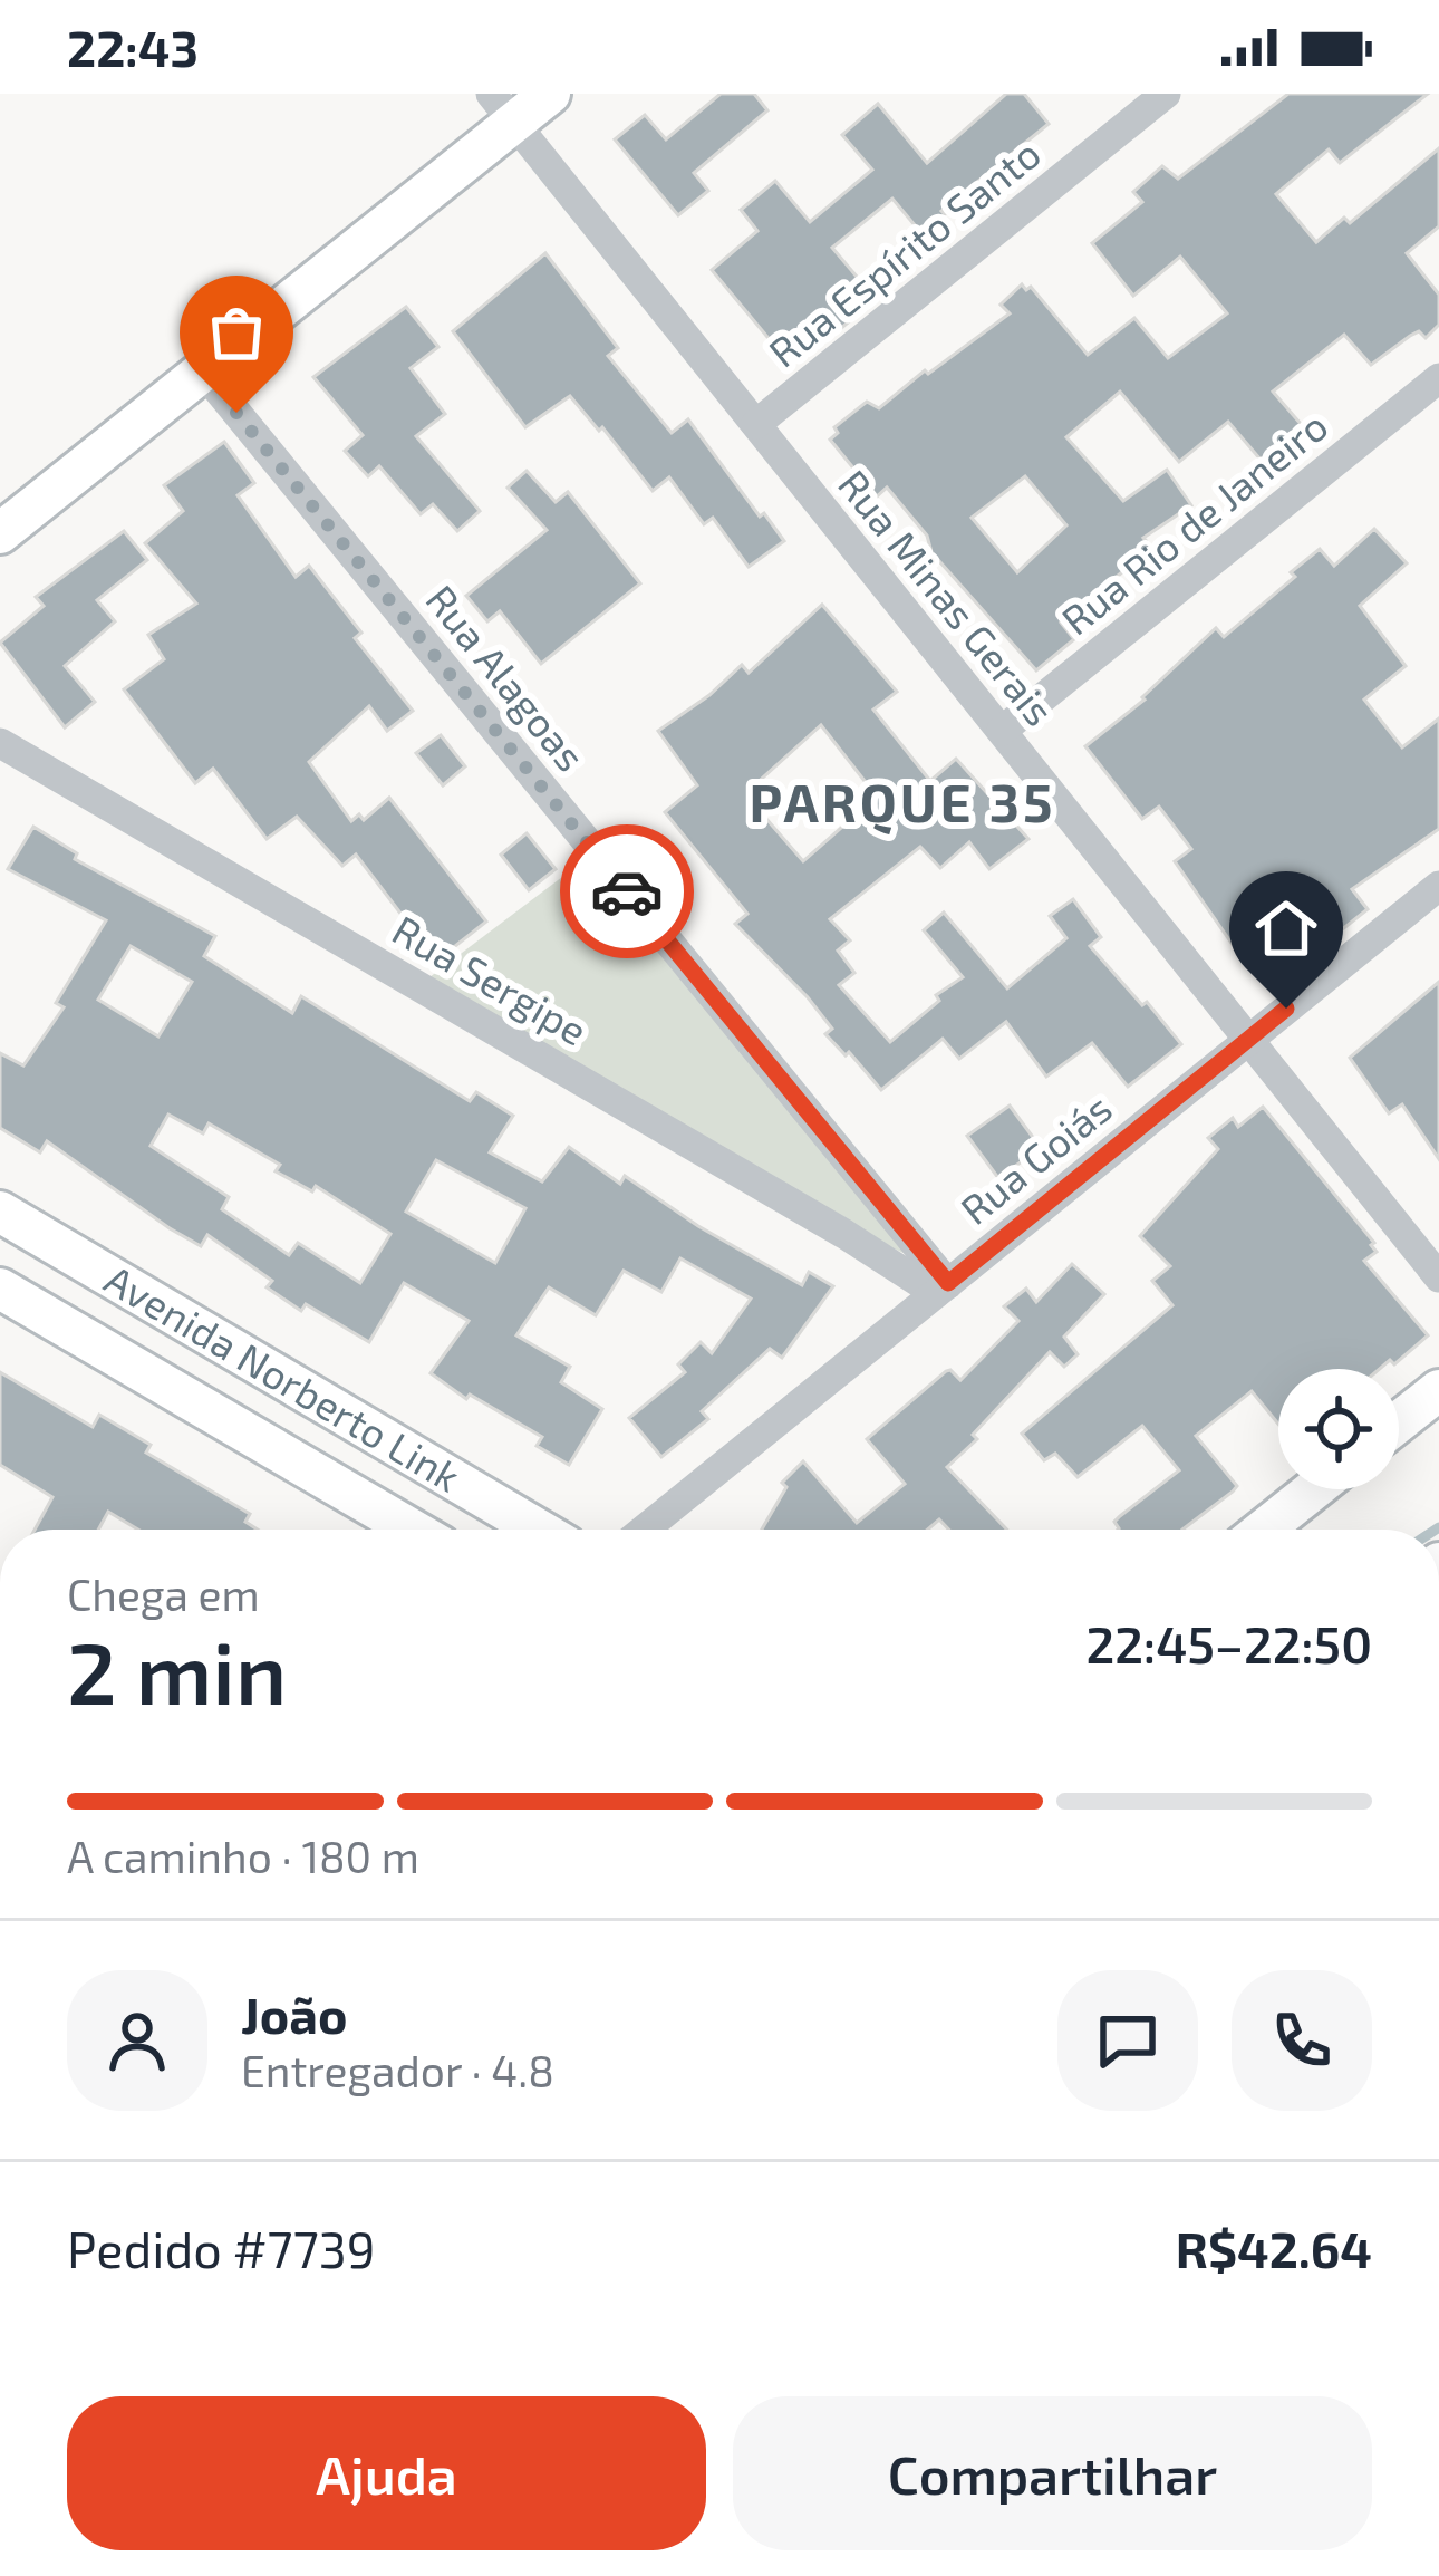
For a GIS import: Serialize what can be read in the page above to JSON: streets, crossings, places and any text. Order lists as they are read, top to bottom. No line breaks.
{"streets":{"street":["Rua Espírito Santo","Rua Rio de Janeiro","Rua Minas Gerais","Rua Alagoas","Rua Sergipe","Rua Goiás","Avenida Norberto Link"]},"crossings":[["Rua Espírito Santo","Rua Minas Gerais"],["Rua Rio de Janeiro","Rua Minas Gerais"],["Rua Minas Gerais","Rua Goiás"],["Rua Alagoas","Rua Sergipe"],["Rua Alagoas","Rua Goiás"],["Rua Sergipe","Rua Goiás"]],"districts":["PARQUE 35"],"page":{"status":"22:43","heading":["2 min","Chega em","22:45–22:50"],"panel":["João","Entregador · 4.8","Pedido #7739","R$42.64"],"bar":"A caminho · 180 m","buttons":["Ajuda","Compartilhar"]}}
